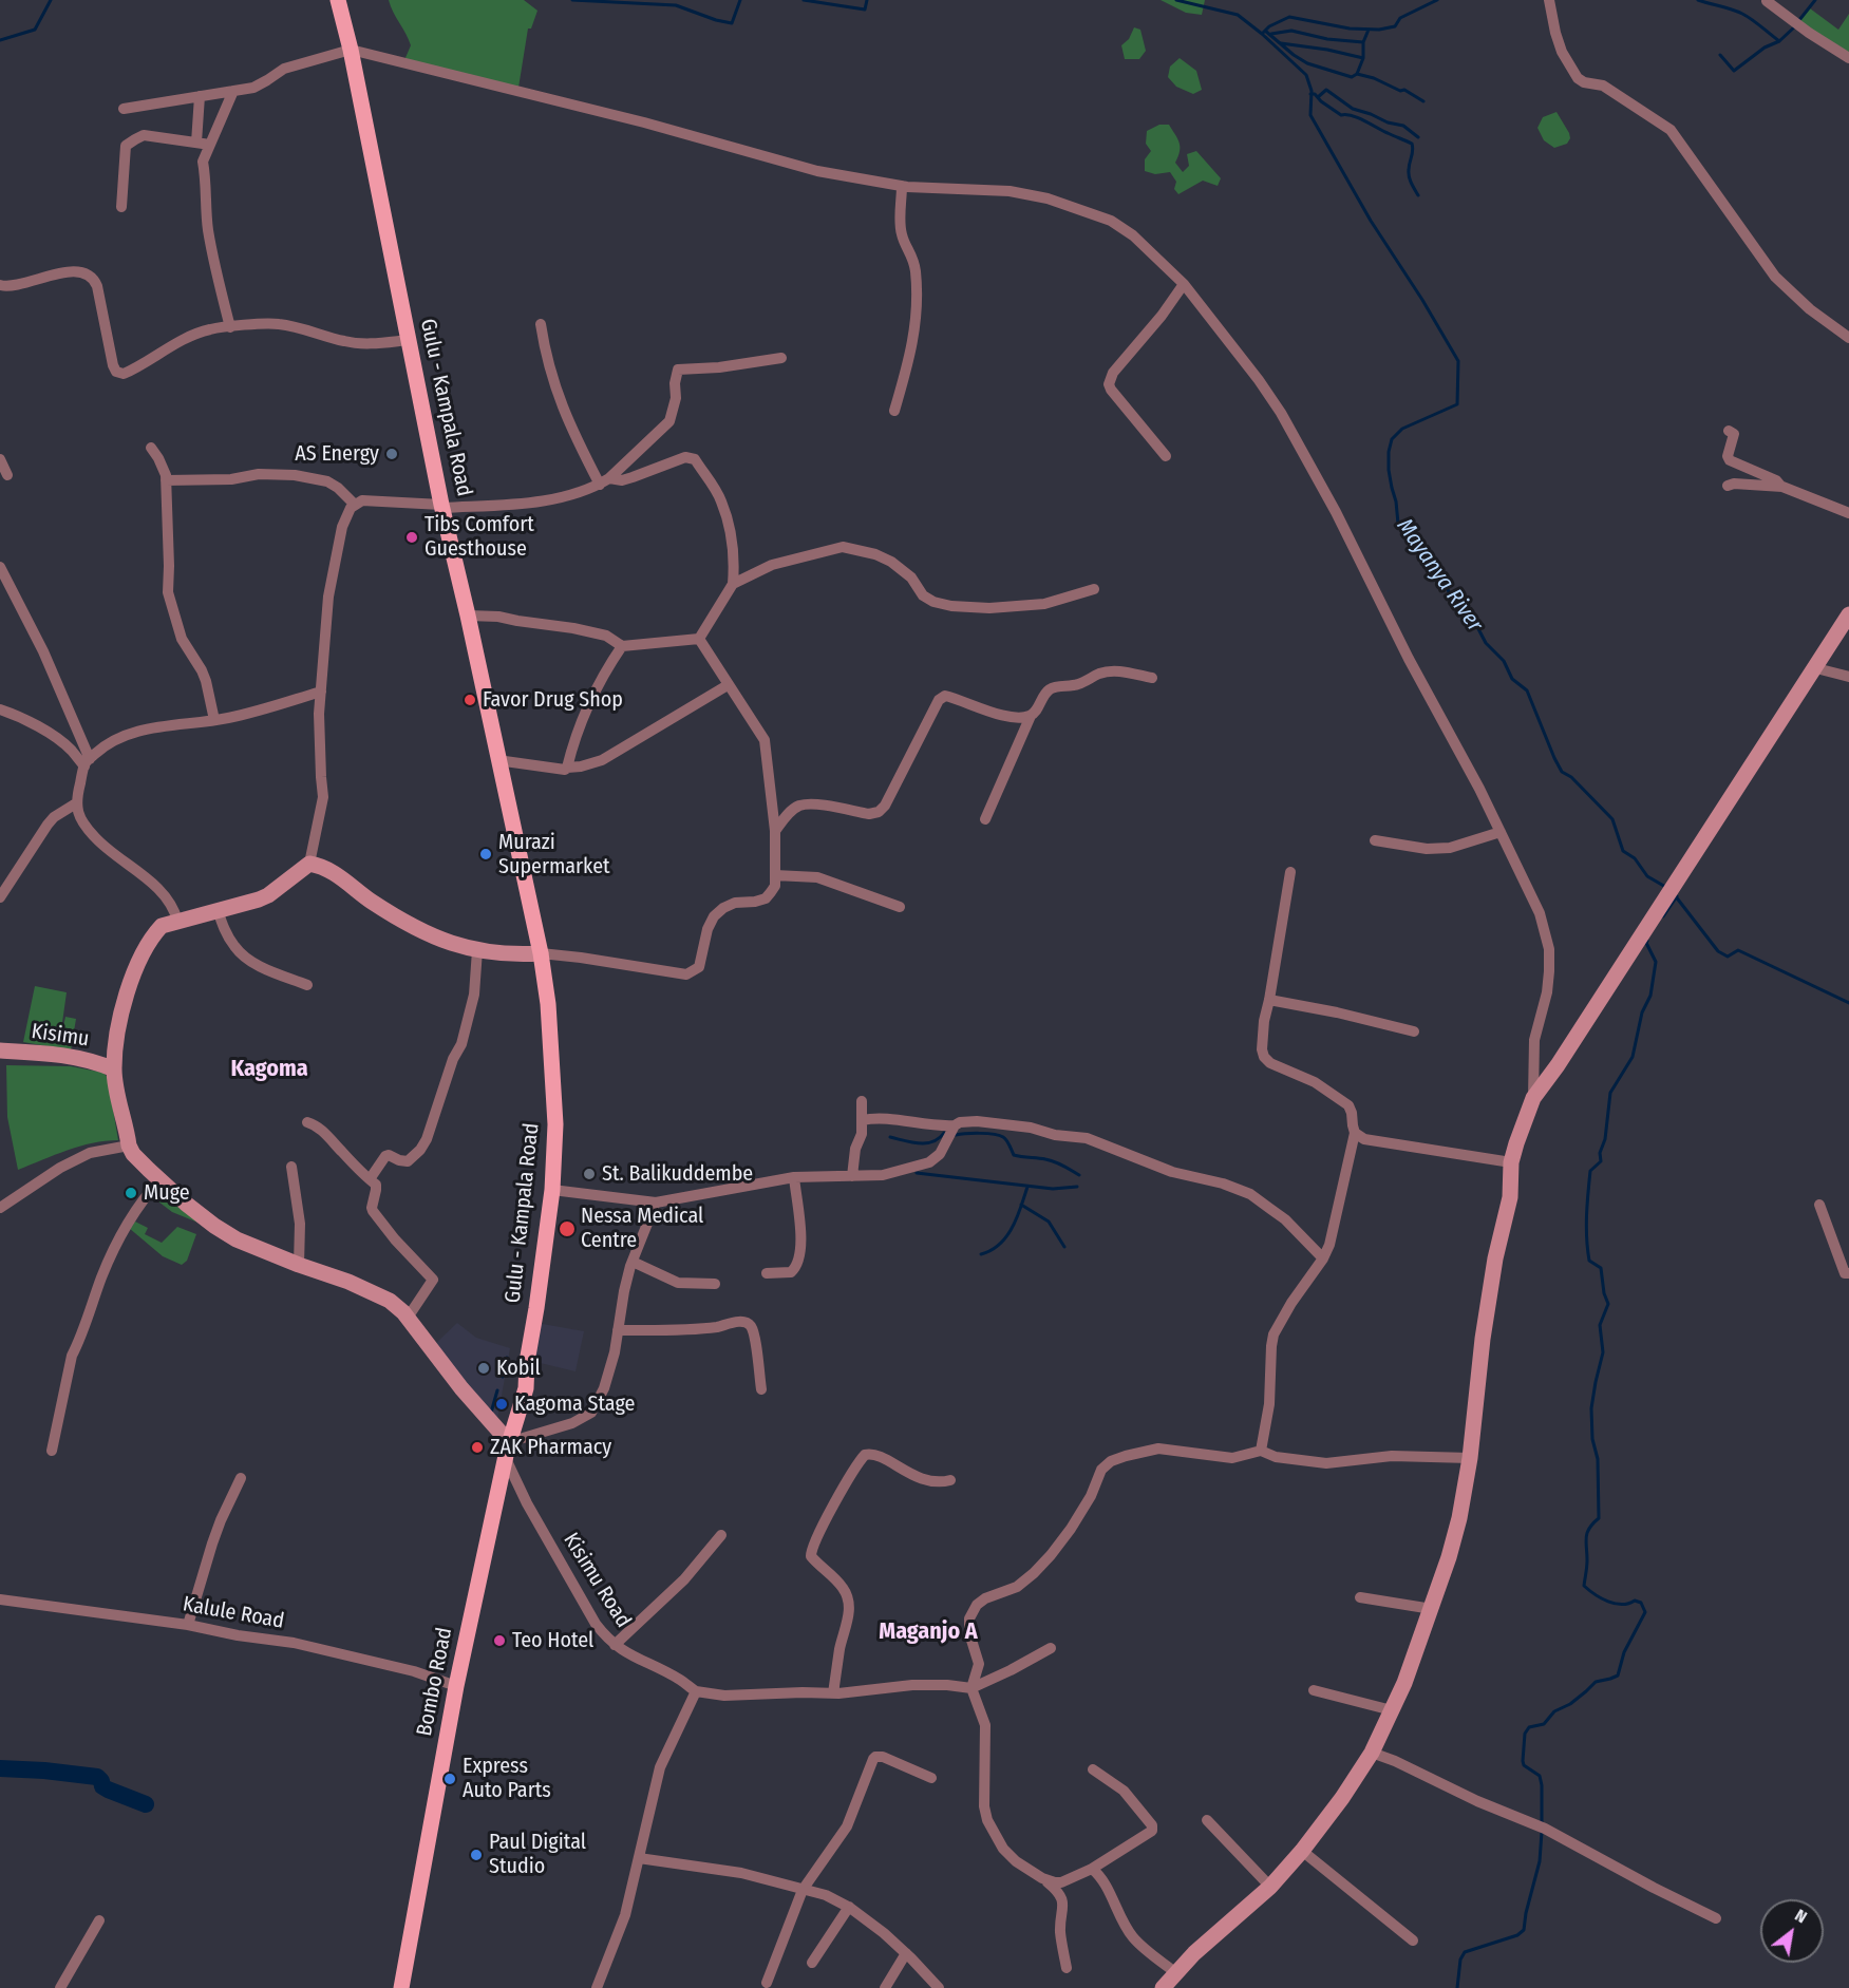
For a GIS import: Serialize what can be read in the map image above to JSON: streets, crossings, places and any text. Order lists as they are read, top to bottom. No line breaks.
{"streets":{"main road":["Gulu - Kampala Road","Bombo Road"],"street":["Kisimu","Kisimu Road","Kalule Road"]},"crossings":[["Gulu - Kampala Road","Bombo Road"],["Kisimu Road","Bombo Road"],["Kalule Road","Bombo Road"]],"districts":["Kagoma","Maganjo A"],"water":["Mayanya River"],"places":["AS Energy","Tibs Comfort Guesthouse","Favor Drug Shop","Murazi Supermarket","St. Balikuddembe","Muge","Nessa Medical Centre","Kobil","Kagoma Stage","ZAK Pharmacy","Teo Hotel","Express Auto Parts","Paul Digital Studio"],"north":"top right"}
